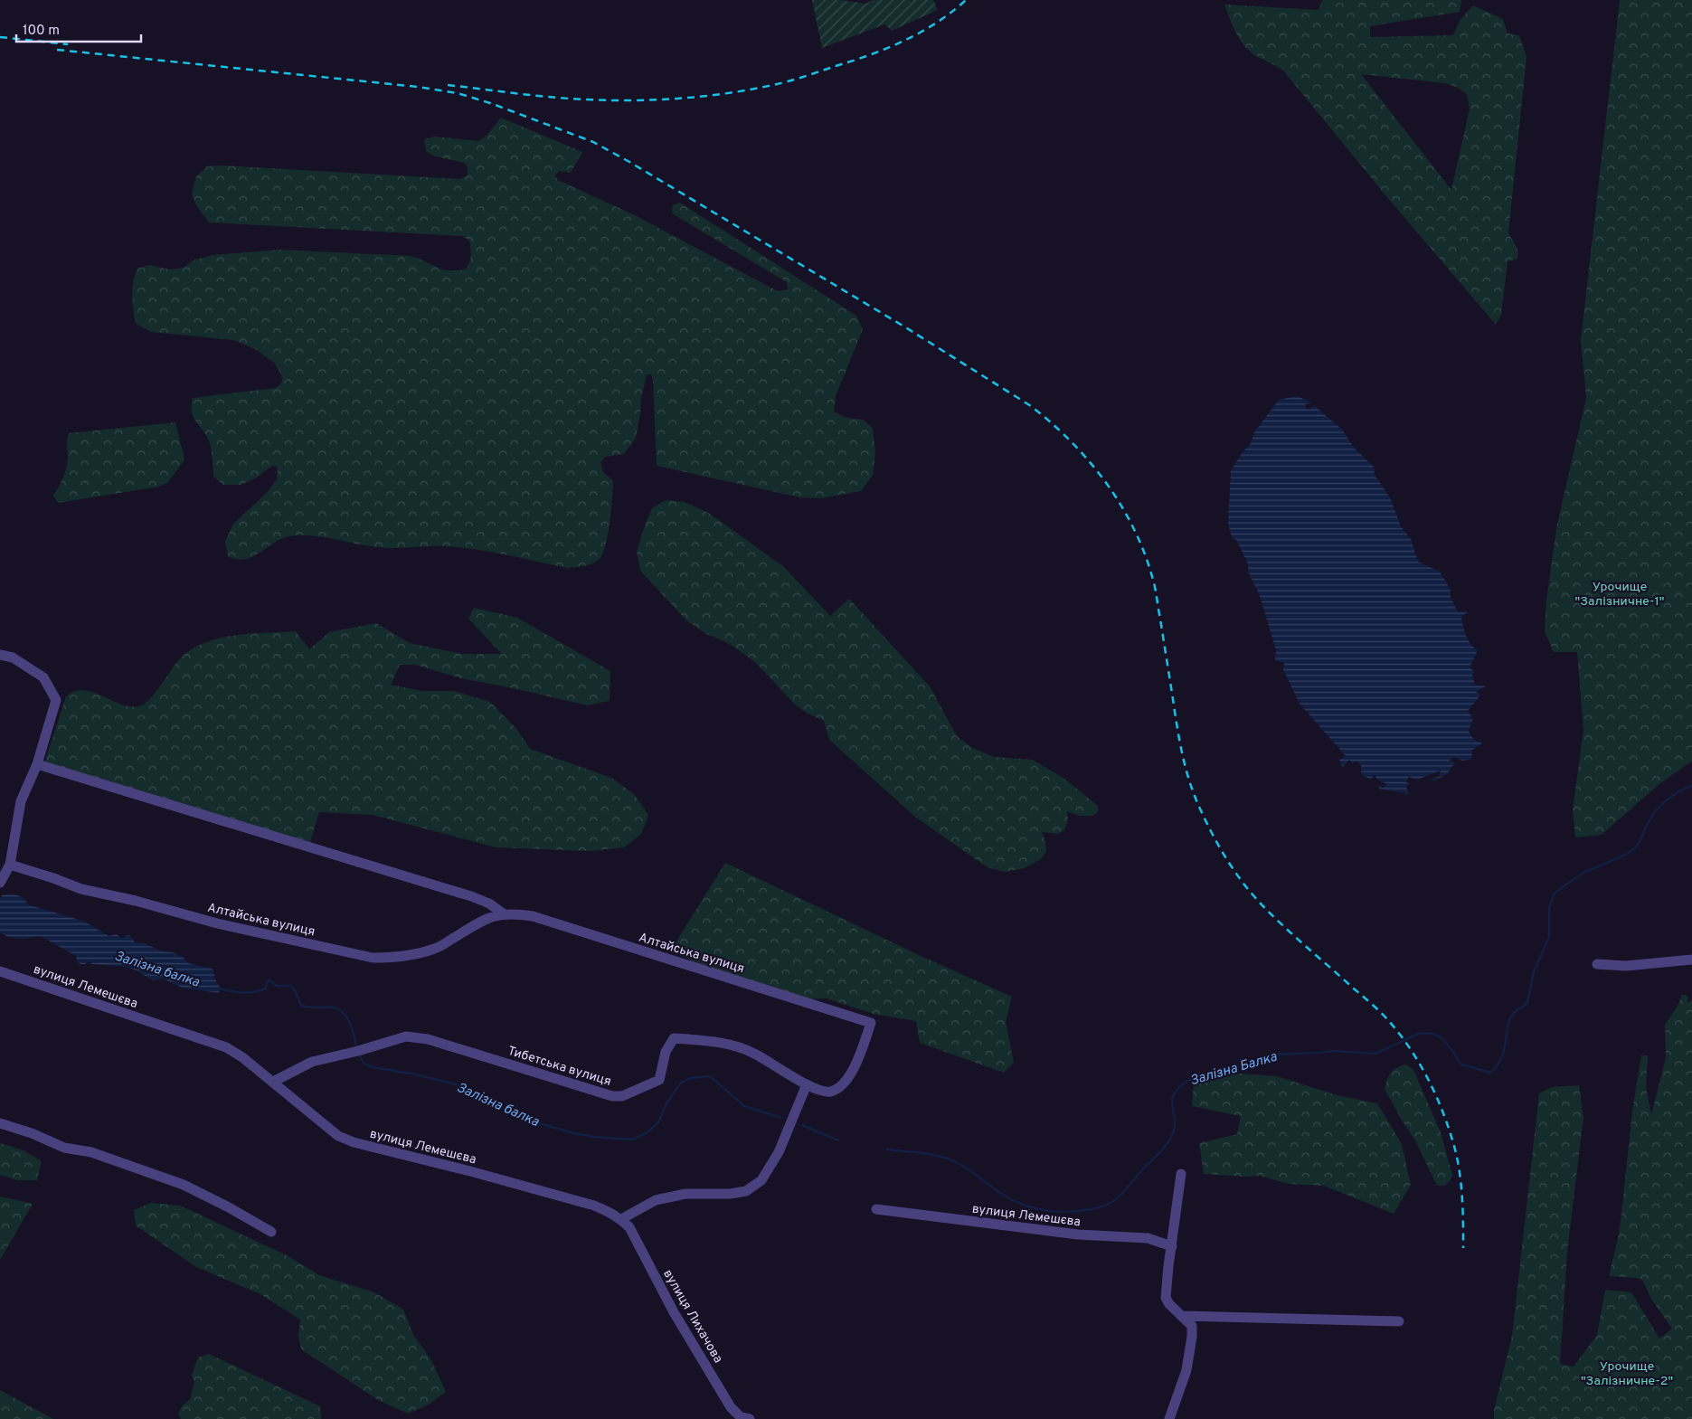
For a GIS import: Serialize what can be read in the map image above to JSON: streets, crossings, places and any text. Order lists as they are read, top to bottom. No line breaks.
{"streets":{"street":["Алтайська вулиця","вулиця Лемешєва","Тибетська вулиця","вулиця Лихачова"]},"crossings":[["Алтайська вулиця","Тибетська вулиця"],["вулиця Лемешєва","Тибетська вулиця"],["вулиця Лемешєва","вулиця Лихачова"]],"water":["Залізна балка","Залізна Балка"],"parks":["Урочище \"Залізничне-1\"","Урочище \"Залізничне-2\""],"scale_bar":"100 m"}
